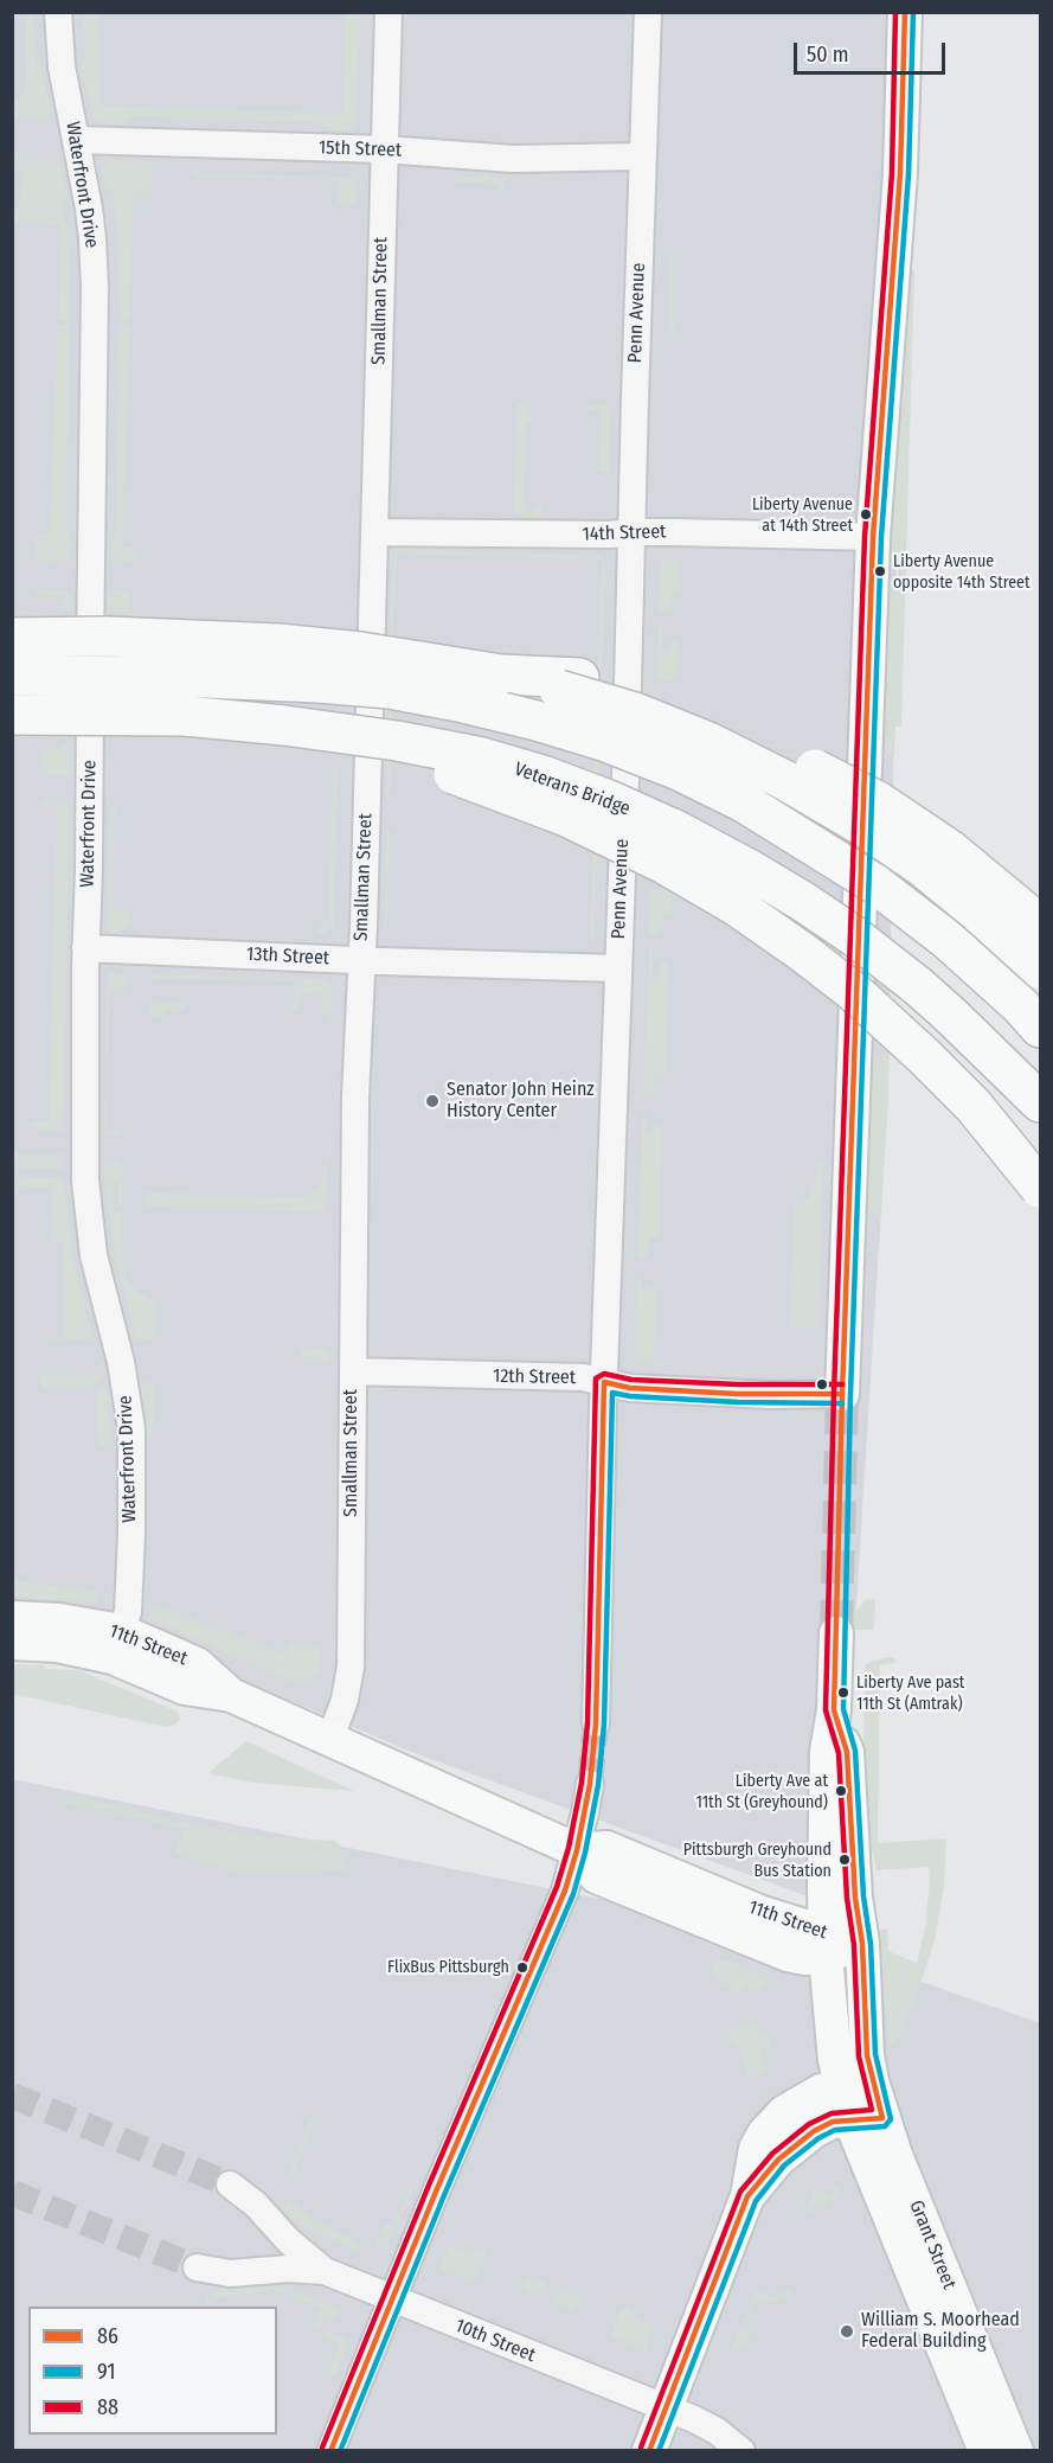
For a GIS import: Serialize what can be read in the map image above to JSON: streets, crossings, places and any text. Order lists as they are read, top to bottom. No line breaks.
{"streets":{"highway":["Veterans Bridge"],"main road":["11th Street","Grant Street"],"street":["15th Street","Waterfront Drive","Smallman Street","Penn Avenue","14th Street","13th Street","12th Street","10th Street"]},"crossings":[["15th Street","Waterfront Drive"],["15th Street","Smallman Street"],["15th Street","Penn Avenue"],["Waterfront Drive","13th Street"],["Waterfront Drive","11th Street"],["Smallman Street","14th Street"],["Smallman Street","13th Street"],["Smallman Street","12th Street"],["Smallman Street","11th Street"],["Penn Avenue","14th Street"],["Penn Avenue","13th Street"],["Penn Avenue","12th Street"]],"places":["Liberty Avenue at 14th Street","Liberty Avenue opposite 14th Street","Senator John Heinz History Center","Liberty Ave past 11th St (Amtrak)","Liberty Ave at 11th St (Greyhound)","Pittsburgh Greyhound Bus Station","FlixBus Pittsburgh","William S. Moorhead Federal Building"],"lines":["transit line 86","transit line 91","transit line 88"],"legend":["86","91","88"],"scale_bar":"50 m"}
